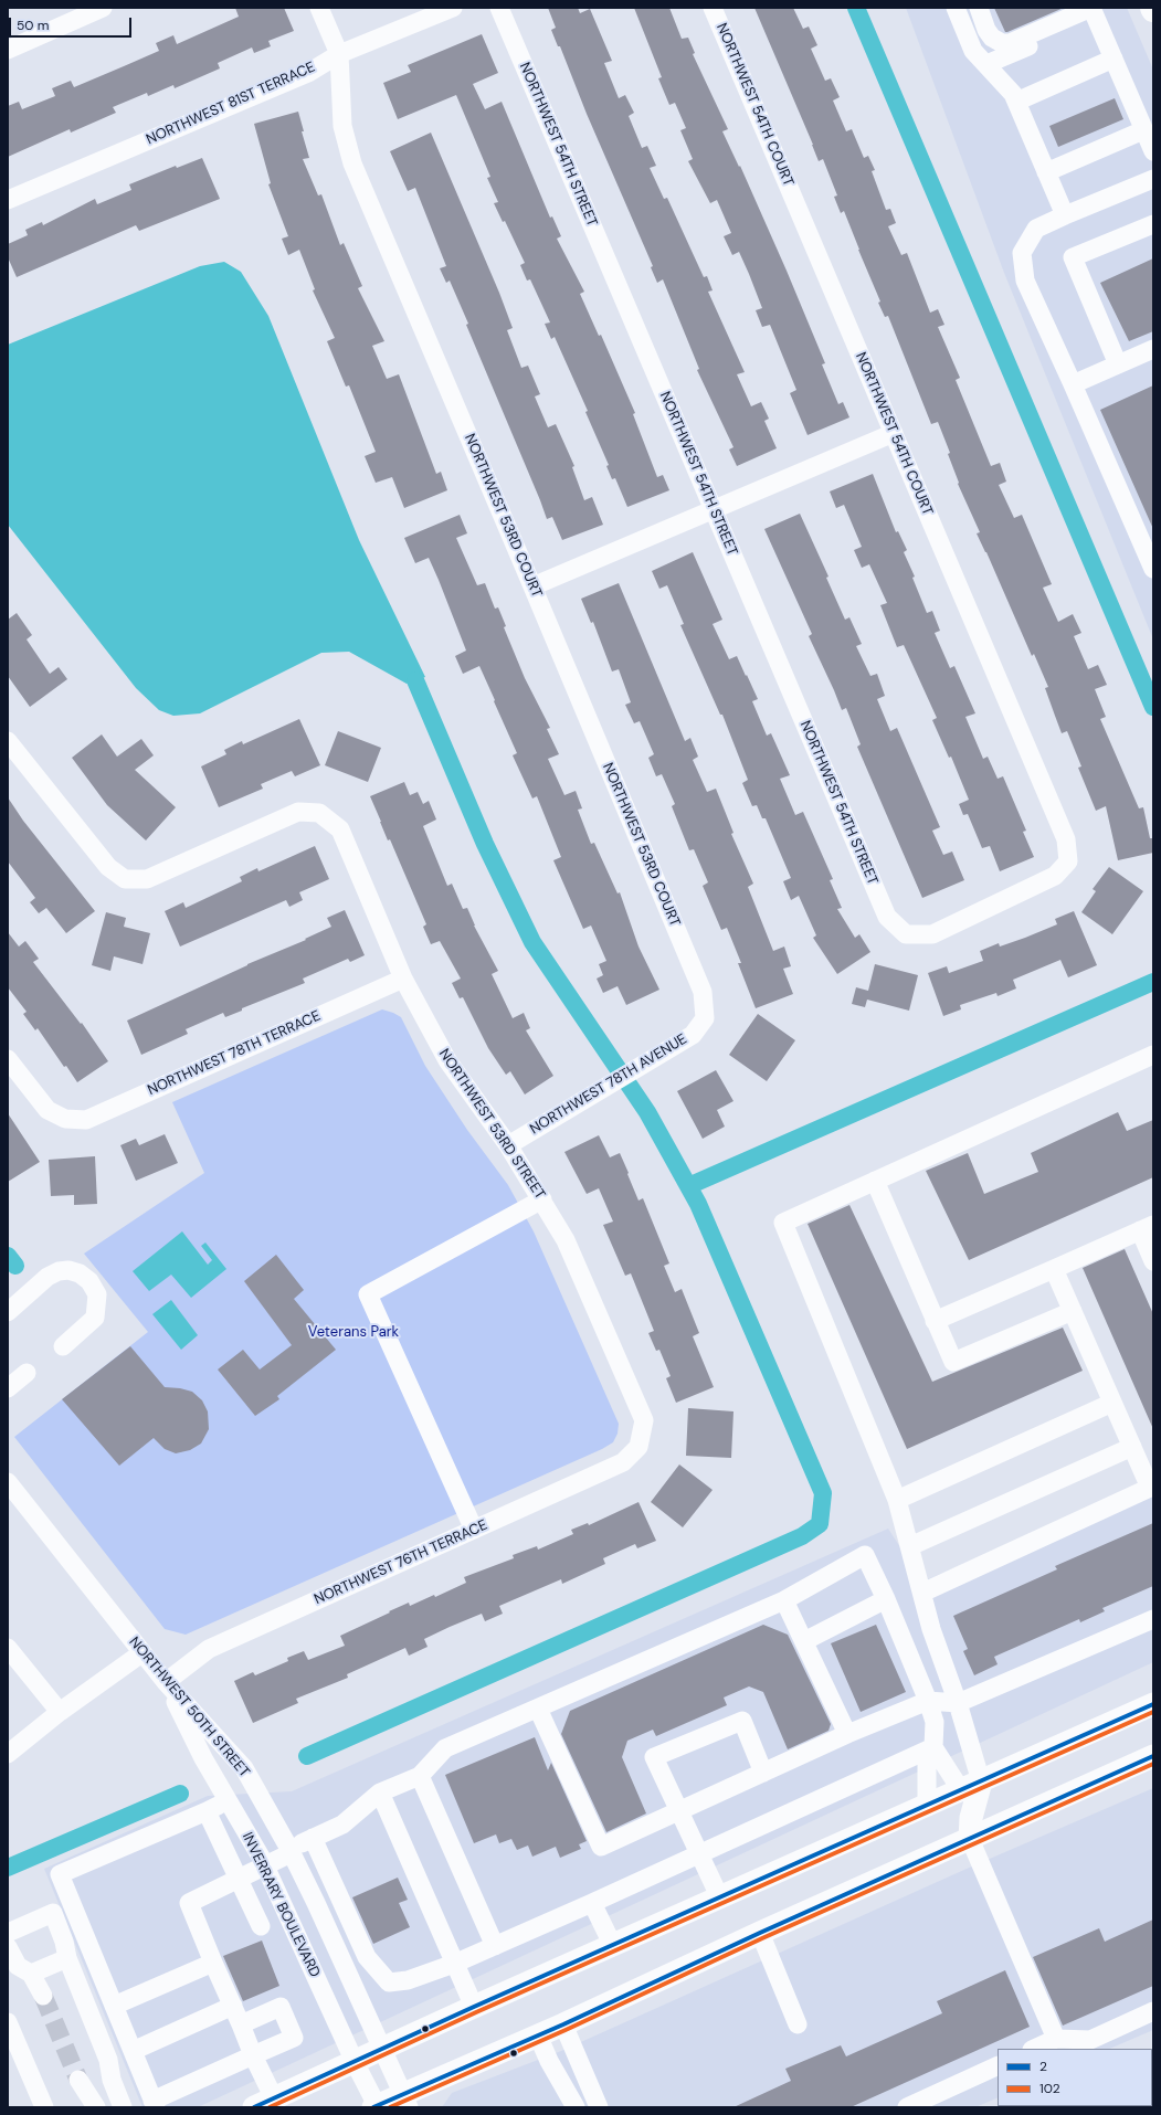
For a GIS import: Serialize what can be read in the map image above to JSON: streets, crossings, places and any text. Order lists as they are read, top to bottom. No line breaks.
{"streets":{"street":["NORTHWEST 81ST TERRACE","NORTHWEST 54TH COURT","NORTHWEST 54TH STREET","NORTHWEST 53RD COURT","NORTHWEST 78TH TERRACE","NORTHWEST 78TH AVENUE","NORTHWEST 53RD STREET","NORTHWEST 76TH TERRACE","NORTHWEST 50TH STREET","INVERRARY BOULEVARD"]},"crossings":[["NORTHWEST 81ST TERRACE","NORTHWEST 53RD COURT"],["NORTHWEST 54TH COURT","NORTHWEST 54TH STREET"],["NORTHWEST 53RD COURT","NORTHWEST 78TH AVENUE"],["NORTHWEST 78TH TERRACE","NORTHWEST 53RD STREET"],["NORTHWEST 78TH AVENUE","NORTHWEST 53RD STREET"],["NORTHWEST 53RD STREET","NORTHWEST 76TH TERRACE"],["NORTHWEST 76TH TERRACE","NORTHWEST 50TH STREET"],["NORTHWEST 76TH TERRACE","INVERRARY BOULEVARD"],["NORTHWEST 50TH STREET","INVERRARY BOULEVARD"]],"parks":["Veterans Park"],"lines":["transit line 2","transit line 102"],"legend":["2","102"],"scale_bar":"50 m"}
